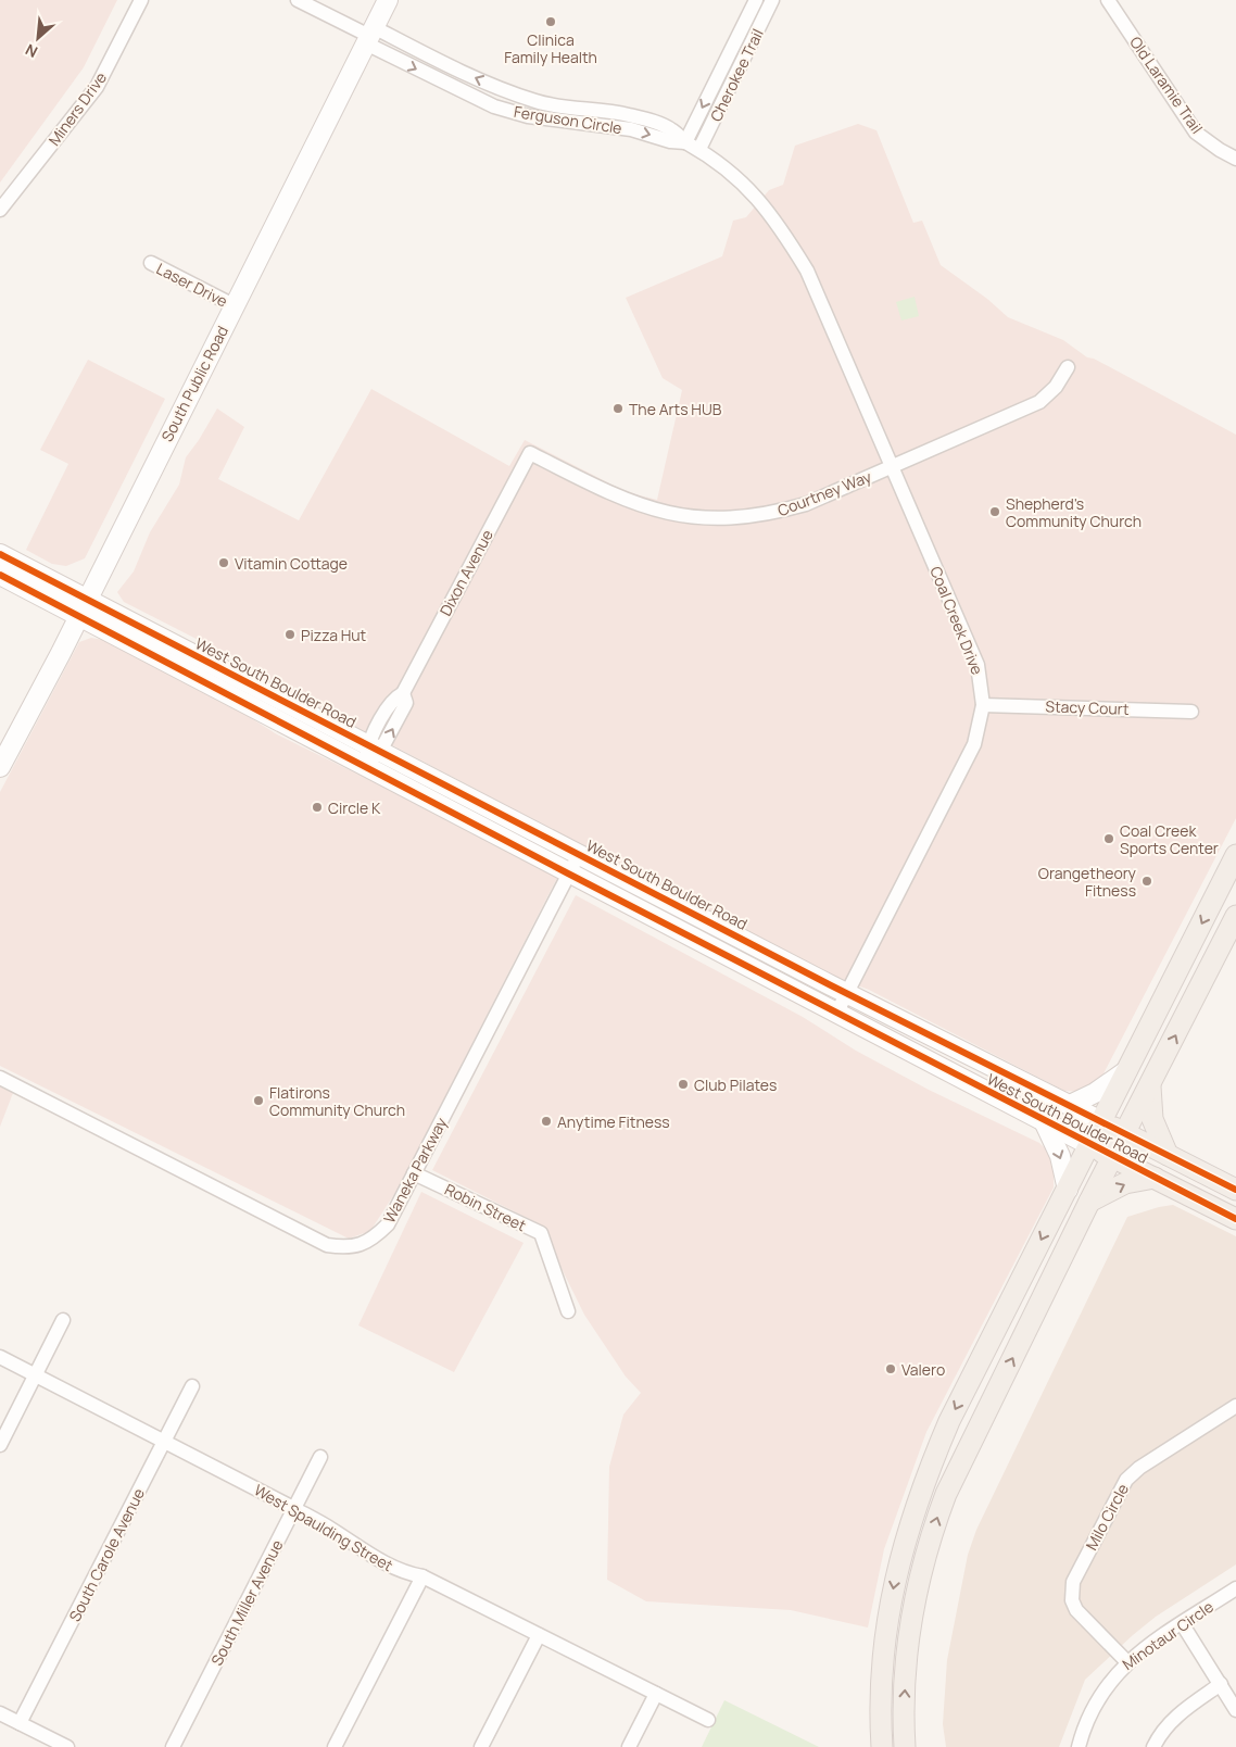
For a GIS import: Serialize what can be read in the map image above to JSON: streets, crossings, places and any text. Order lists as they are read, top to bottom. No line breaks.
{"streets":{"main road":["South Public Road","West South Boulder Road"],"street":["Cherokee Trail","Old Laramie Trail","Miners Drive","Ferguson Circle","Laser Drive","Courtney Way","Dixon Avenue","Coal Creek Drive","Stacy Court","Waneka Parkway","Robin Street","Milo Circle","West Spaulding Street","South Carole Avenue","South Miller Avenue","Minotaur Circle"]},"crossings":[["Cherokee Trail","Ferguson Circle"],["Ferguson Circle","South Public Road"],["Ferguson Circle","Coal Creek Drive"],["Laser Drive","South Public Road"],["South Public Road","West South Boulder Road"],["Courtney Way","Dixon Avenue"],["Courtney Way","Coal Creek Drive"],["Dixon Avenue","West South Boulder Road"],["Coal Creek Drive","West South Boulder Road"],["Coal Creek Drive","Stacy Court"],["West South Boulder Road","Waneka Parkway"],["Waneka Parkway","Robin Street"],["Milo Circle","Minotaur Circle"],["West Spaulding Street","South Carole Avenue"],["West Spaulding Street","South Miller Avenue"]],"places":["Clinica Family Health","The Arts HUB","Shepherd's Community Church","Vitamin Cottage","Pizza Hut","Circle K","Coal Creek Sports Center","Orangetheory Fitness","Club Pilates","Flatirons Community Church","Anytime Fitness","Valero"],"north":"bottom left"}
